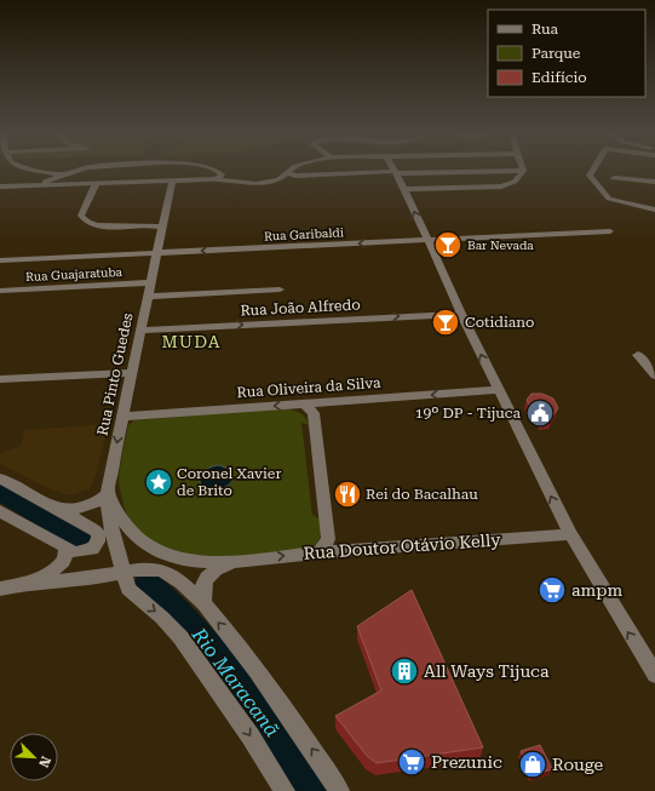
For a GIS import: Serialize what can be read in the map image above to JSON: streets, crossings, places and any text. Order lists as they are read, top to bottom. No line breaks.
{"streets":{"street":["Rua Garibaldi","Rua Guajaratuba","Rua João Alfredo","Rua Pinto Guedes","Rua Oliveira da Silva","Rua Doutor Otávio Kelly"]},"crossings":[["Rua Garibaldi","Rua Pinto Guedes"],["Rua Guajaratuba","Rua Pinto Guedes"],["Rua João Alfredo","Rua Pinto Guedes"],["Rua Pinto Guedes","Rua Oliveira da Silva"]],"one_way":["Rua Oliveira da Silva"],"districts":["MUDA"],"water":["Rio Maracanã"],"places":{"bar":["Bar Nevada","Cotidiano"],"public building":["19º DP - Tijuca"],"place":["Coronel Xavier de Brito"],"restaurant":["Rei do Bacalhau"],"supermarket":["ampm","Prezunic"],"building":["All Ways Tijuca"],"shop":["Rouge"]},"legend":["Rua","Parque","Edifício"],"north":"bottom right"}
